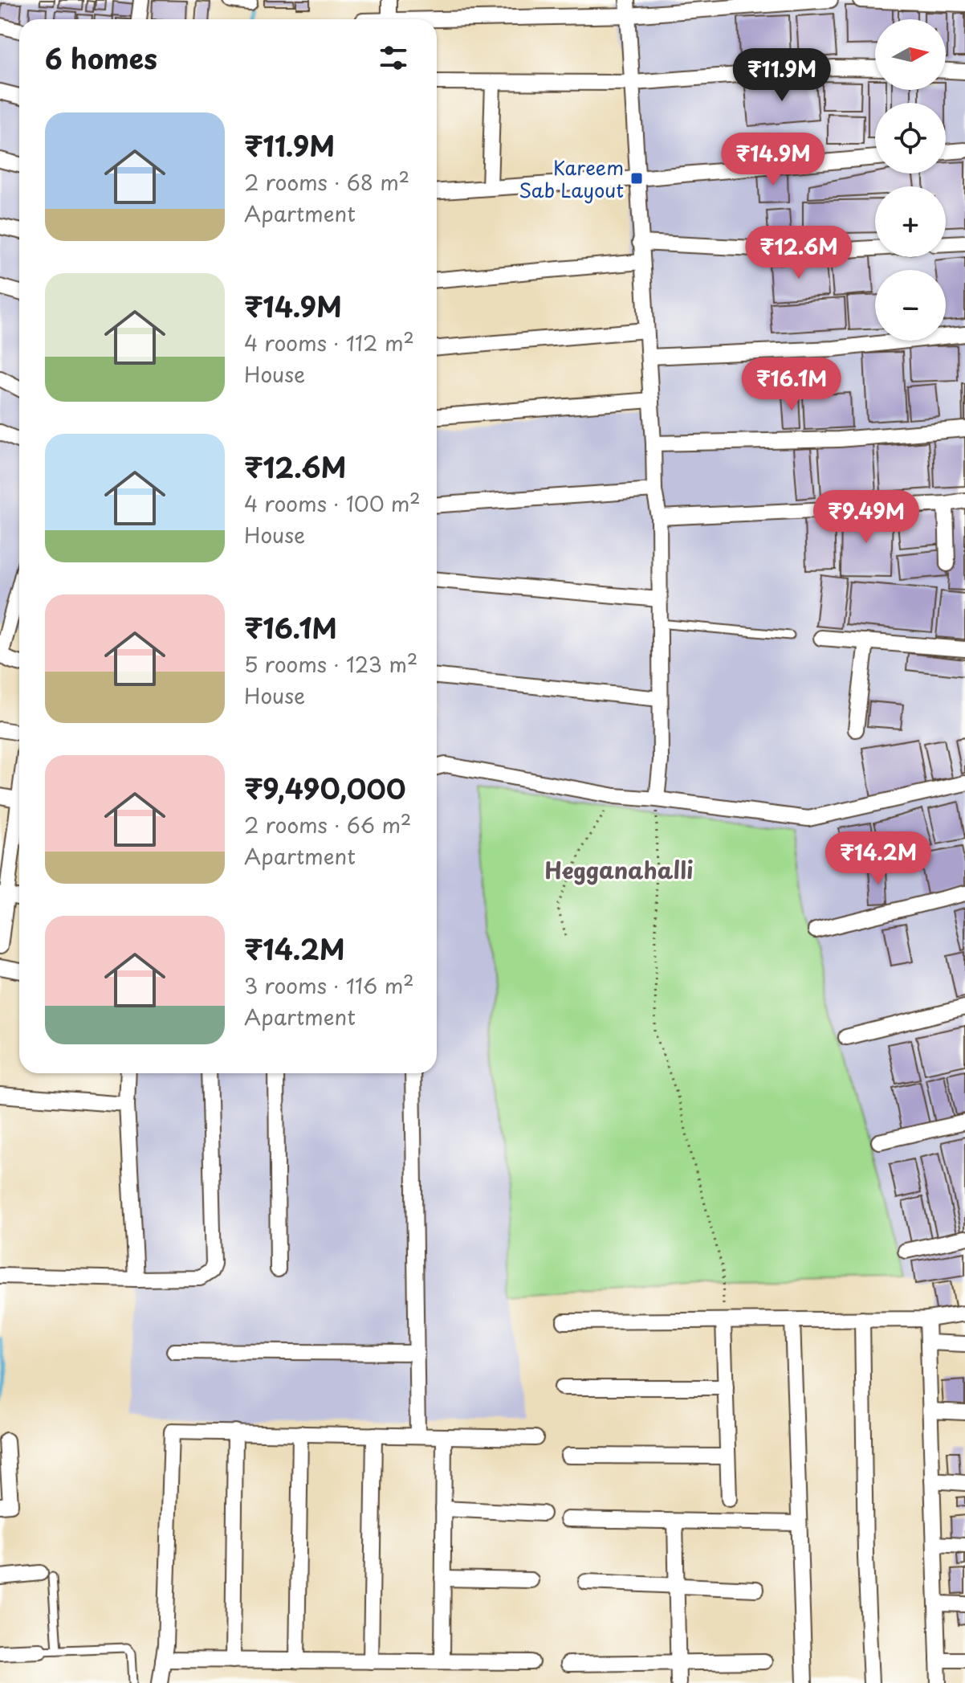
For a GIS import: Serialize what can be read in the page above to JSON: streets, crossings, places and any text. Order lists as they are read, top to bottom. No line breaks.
{"districts":["Hegganahalli"],"places":{"transit":["Kareem Sab Layout"]},"north":"right","page":{"map_buttons":["+","−"],"heading":"6 homes","price":["₹11.9M","₹14.9M","₹12.6M","₹16.1M","₹9.49M","₹14.2M"],"list":[{"name":"₹11.9M","note":"2 rooms · 68 m² · Apartment"},{"name":"₹14.9M","note":"4 rooms · 112 m² · House"},{"name":"₹12.6M","note":"4 rooms · 100 m² · House"},{"name":"₹16.1M","note":"5 rooms · 123 m² · House"},{"name":"₹9,490,000","note":"2 rooms · 66 m² · Apartment"},{"name":"₹14.2M","note":"3 rooms · 116 m² · Apartment"}]}}
